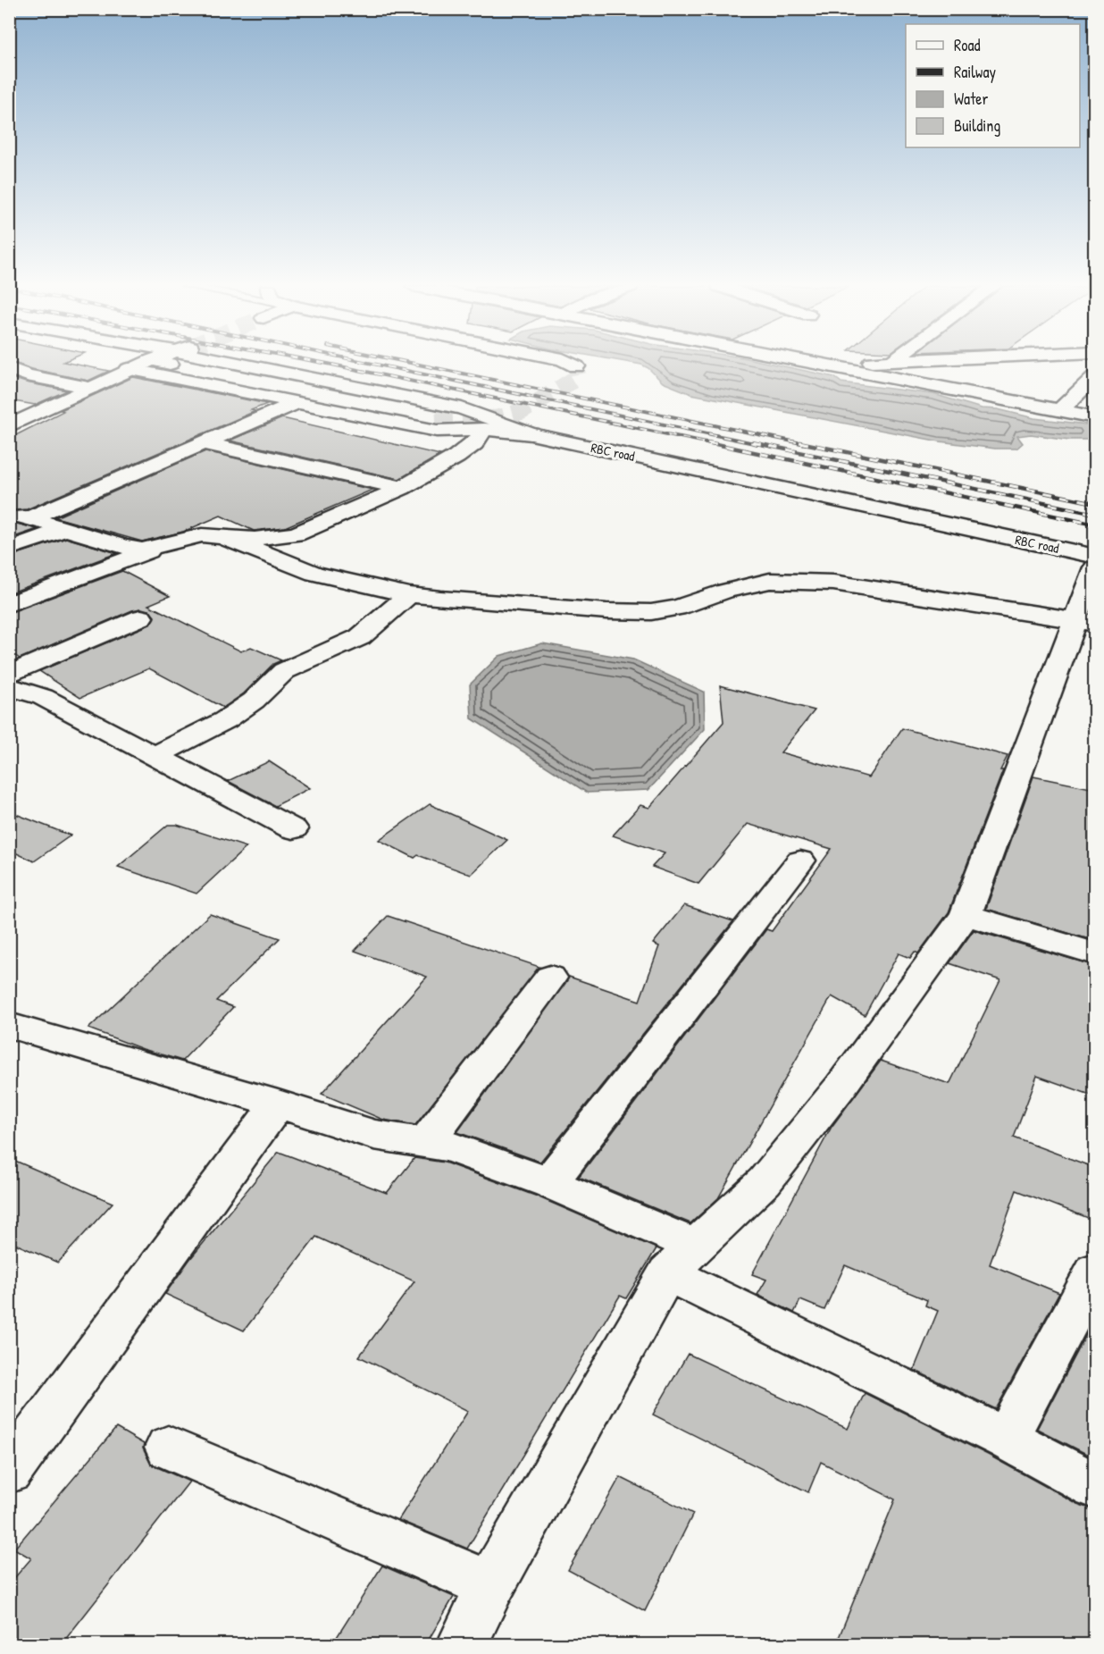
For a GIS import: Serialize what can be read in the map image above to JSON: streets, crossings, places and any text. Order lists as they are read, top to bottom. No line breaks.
{"streets":{"street":["RBC road"]},"legend":["Road","Railway","Water","Building"]}
